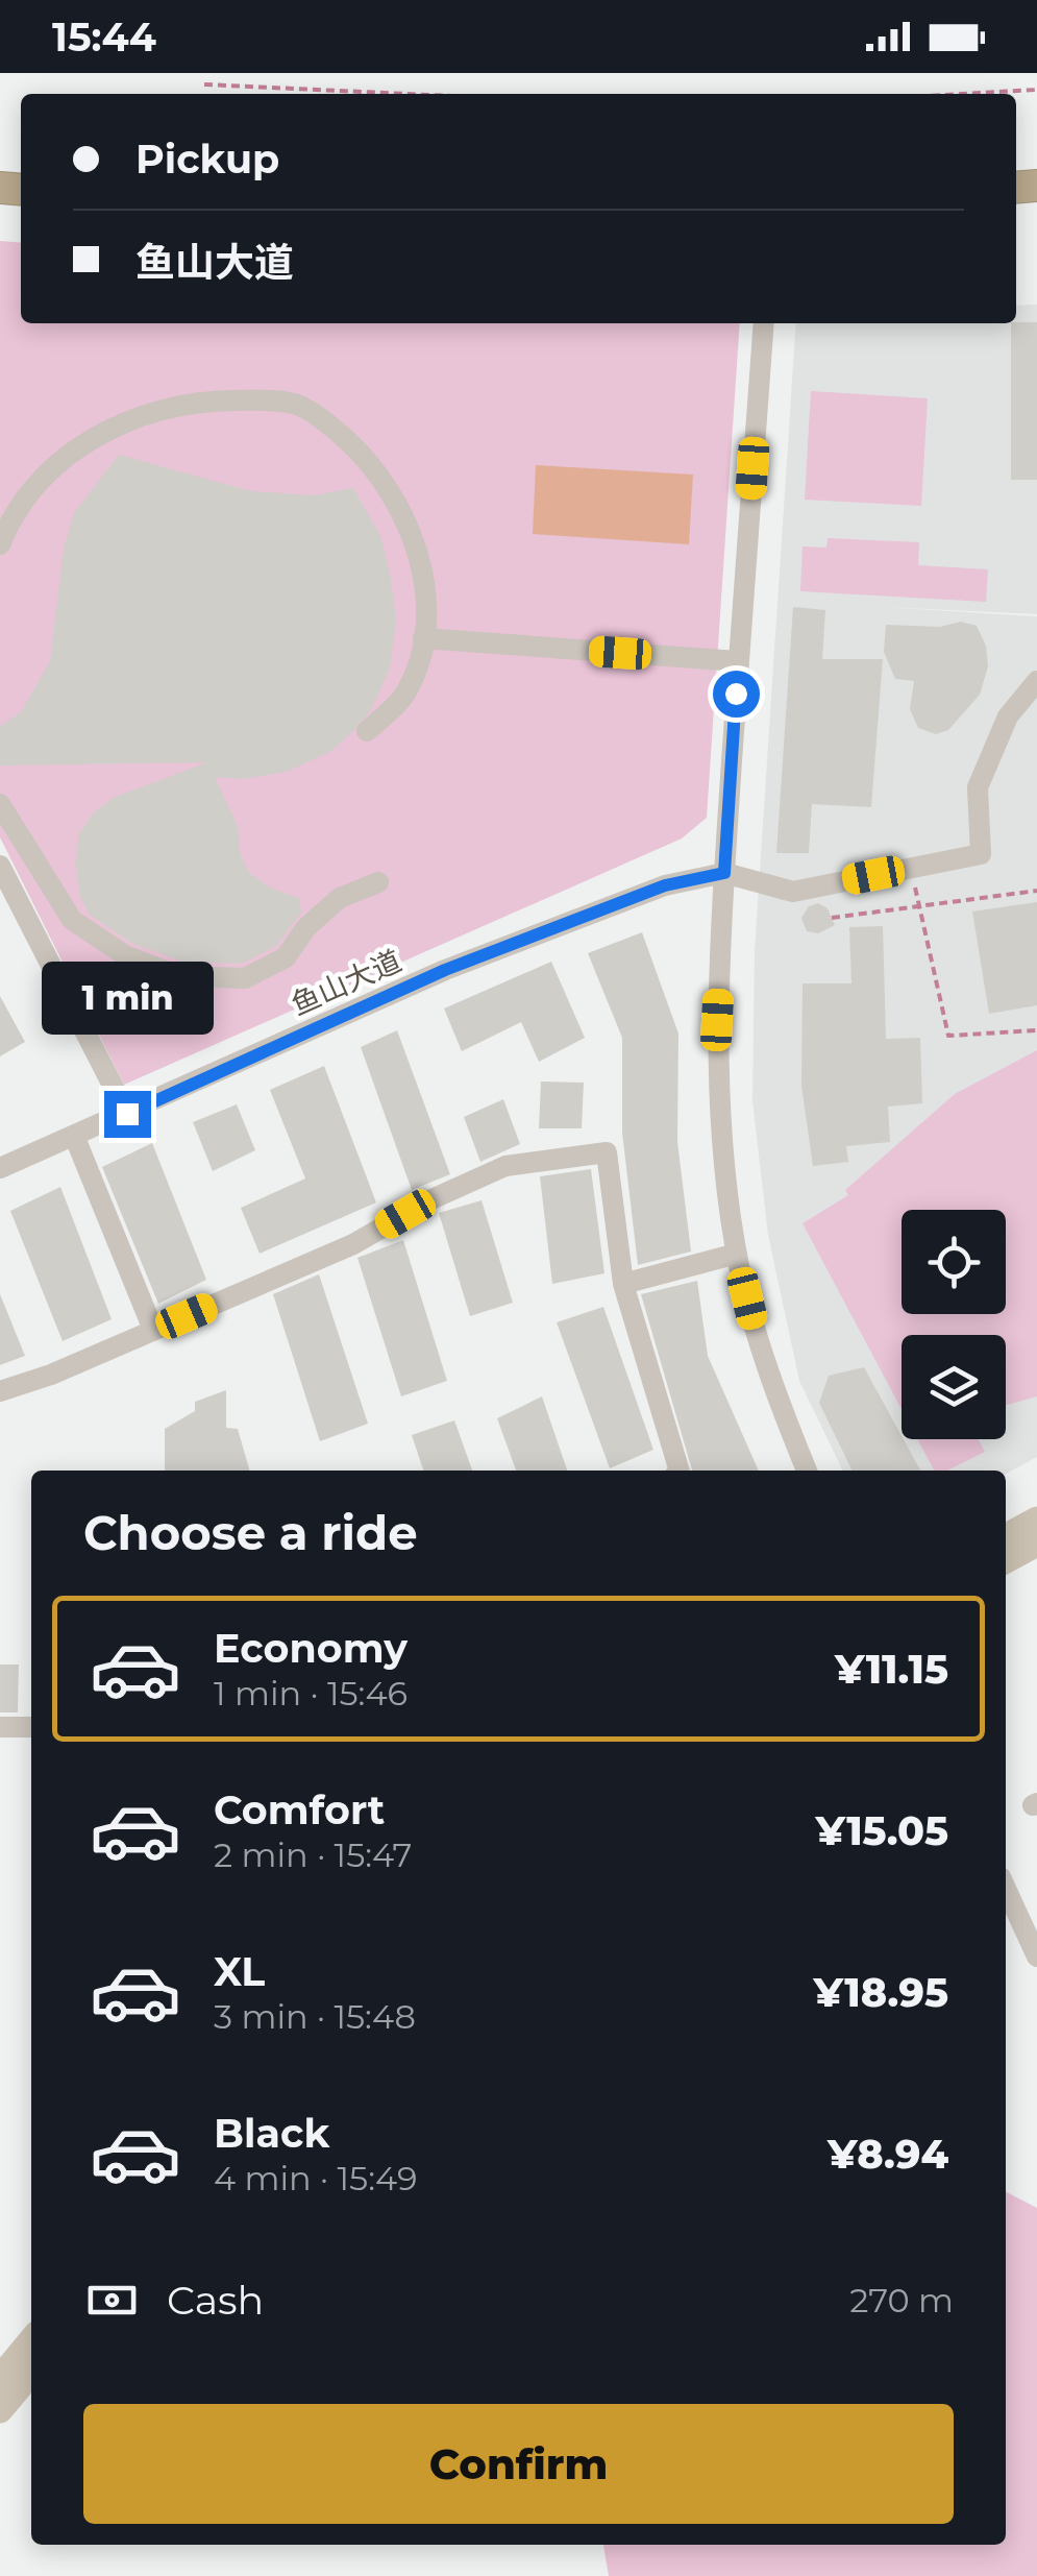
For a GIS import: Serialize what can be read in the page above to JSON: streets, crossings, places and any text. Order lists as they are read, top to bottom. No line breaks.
{"streets":{"street":["鱼山大道"]},"page":{"status":"15:44","banner":["Pickup","鱼山大道"],"bubble":"1 min","heading":"Choose a ride","list":[{"name":"Economy","note":"1 min · 15:46","value":"¥11.15"},{"name":"Comfort","note":"2 min · 15:47","value":"¥15.05"},{"name":"XL","note":"3 min · 15:48","value":"¥18.95"},{"name":"Black","note":"4 min · 15:49","value":"¥8.94"}],"pay":["Cash","270 m"],"buttons":"Confirm"}}
